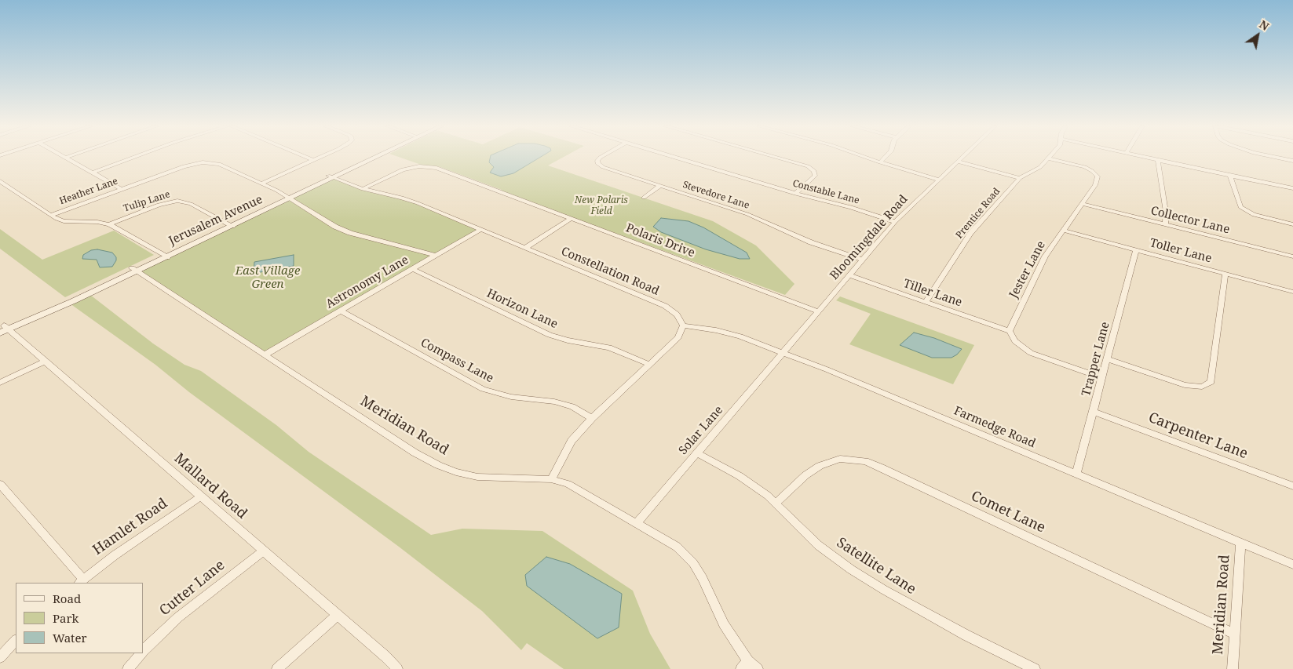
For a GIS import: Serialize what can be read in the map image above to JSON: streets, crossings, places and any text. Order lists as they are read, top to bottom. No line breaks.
{"streets":{"main road":["Jerusalem Avenue"],"street":["Heather Lane","Constable Lane","Stevedore Lane","Tulip Lane","Prentice Road","Collector Lane","Bloomingdale Road","Polaris Drive","Toller Lane","Jester Lane","Constellation Road","Astronomy Lane","Tiller Lane","Horizon Lane","Trapper Lane","Compass Lane","Meridian Road","Farmedge Road","Solar Lane","Carpenter Lane","Mallard Road","Comet Lane","Hamlet Road","Satellite Lane","Cutter Lane"]},"crossings":[["Heather Lane","Jerusalem Avenue"],["Constable Lane","Bloomingdale Road"],["Stevedore Lane","Bloomingdale Road"],["Tulip Lane","Jerusalem Avenue"],["Prentice Road","Jester Lane"],["Prentice Road","Tiller Lane"],["Jerusalem Avenue","Constellation Road"],["Jerusalem Avenue","Meridian Road"],["Jerusalem Avenue","Mallard Road"],["Collector Lane","Jester Lane"],["Bloomingdale Road","Polaris Drive"],["Bloomingdale Road","Tiller Lane"],["Bloomingdale Road","Farmedge Road"],["Bloomingdale Road","Solar Lane"],["Polaris Drive","Constellation Road"],["Toller Lane","Jester Lane"],["Toller Lane","Trapper Lane"],["Jester Lane","Tiller Lane"],["Constellation Road","Astronomy Lane"],["Constellation Road","Farmedge Road"],["Astronomy Lane","Horizon Lane"],["Astronomy Lane","Compass Lane"],["Astronomy Lane","Meridian Road"],["Trapper Lane","Farmedge Road"],["Trapper Lane","Carpenter Lane"],["Meridian Road","Farmedge Road"],["Meridian Road","Solar Lane"],["Meridian Road","Comet Lane"],["Farmedge Road","Solar Lane"],["Solar Lane","Satellite Lane"],["Mallard Road","Hamlet Road"],["Mallard Road","Cutter Lane"],["Comet Lane","Satellite Lane"]],"parks":["New Polaris Field","East Village Green"],"legend":["Road","Park","Water"],"north":"top right"}
